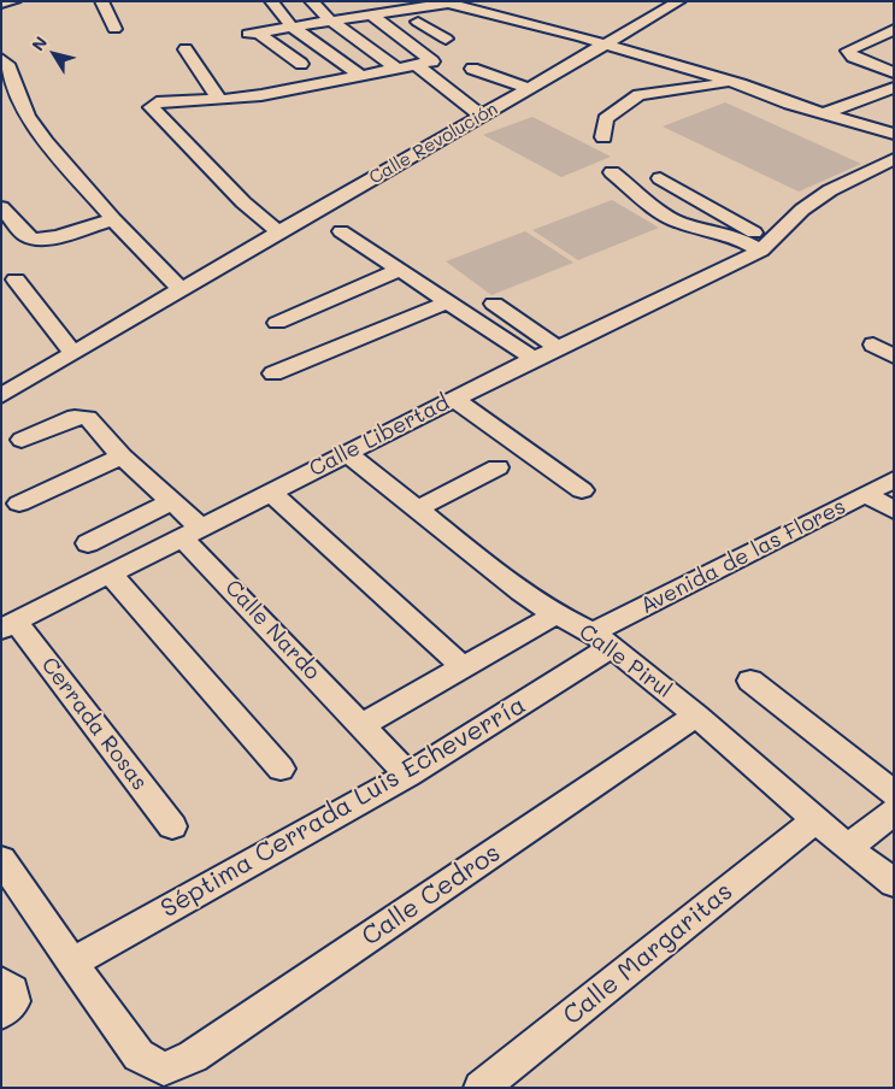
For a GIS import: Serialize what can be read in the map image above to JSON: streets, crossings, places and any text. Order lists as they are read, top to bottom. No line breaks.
{"streets":{"street":["Calle Revolución","Calle Libertad","Avenida de las Flores","Calle Nardo","Calle Pirul","Cerrada Rosas","Séptima Cerrada Luis Echeverría","Calle Cedros","Calle Margaritas"]},"crossings":[["Calle Libertad","Calle Nardo"],["Calle Libertad","Calle Pirul"],["Calle Libertad","Cerrada Rosas"],["Avenida de las Flores","Calle Pirul"],["Avenida de las Flores","Séptima Cerrada Luis Echeverría"],["Calle Nardo","Séptima Cerrada Luis Echeverría"],["Calle Pirul","Séptima Cerrada Luis Echeverría"],["Calle Pirul","Calle Cedros"],["Calle Pirul","Calle Margaritas"],["Séptima Cerrada Luis Echeverría","Calle Cedros"]],"north":"top left"}
